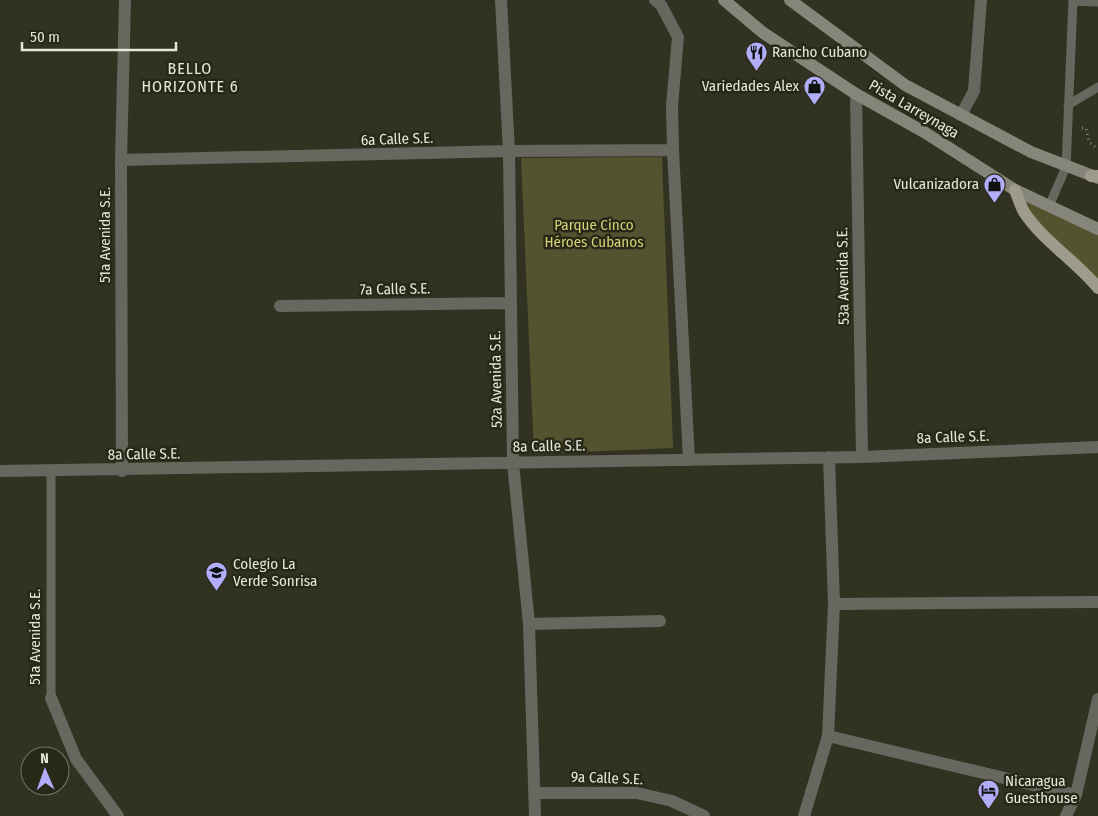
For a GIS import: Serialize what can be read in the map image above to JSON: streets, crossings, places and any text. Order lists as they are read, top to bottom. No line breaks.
{"streets":{"main road":["Pista Larreynaga"],"street":["6a Calle S.E.","51a Avenida S.E.","53a Avenida S.E.","7a Calle S.E.","52a Avenida S.E.","8a Calle S.E.","9a Calle S.E."]},"crossings":[["Pista Larreynaga","53a Avenida S.E."],["6a Calle S.E.","51a Avenida S.E."],["6a Calle S.E.","52a Avenida S.E."],["51a Avenida S.E.","8a Calle S.E."],["53a Avenida S.E.","8a Calle S.E."],["7a Calle S.E.","52a Avenida S.E."],["52a Avenida S.E.","8a Calle S.E."],["52a Avenida S.E.","9a Calle S.E."]],"districts":["BELLO HORIZONTE 6"],"parks":["Parque Cinco Héroes Cubanos"],"places":{"restaurant":["Rancho Cubano"],"shop":["Variedades Alex","Vulcanizadora"],"school or university":["Colegio La Verde Sonrisa"],"hotel":["Nicaragua Guesthouse"]},"scale_bar":"50 m","north":"top"}
